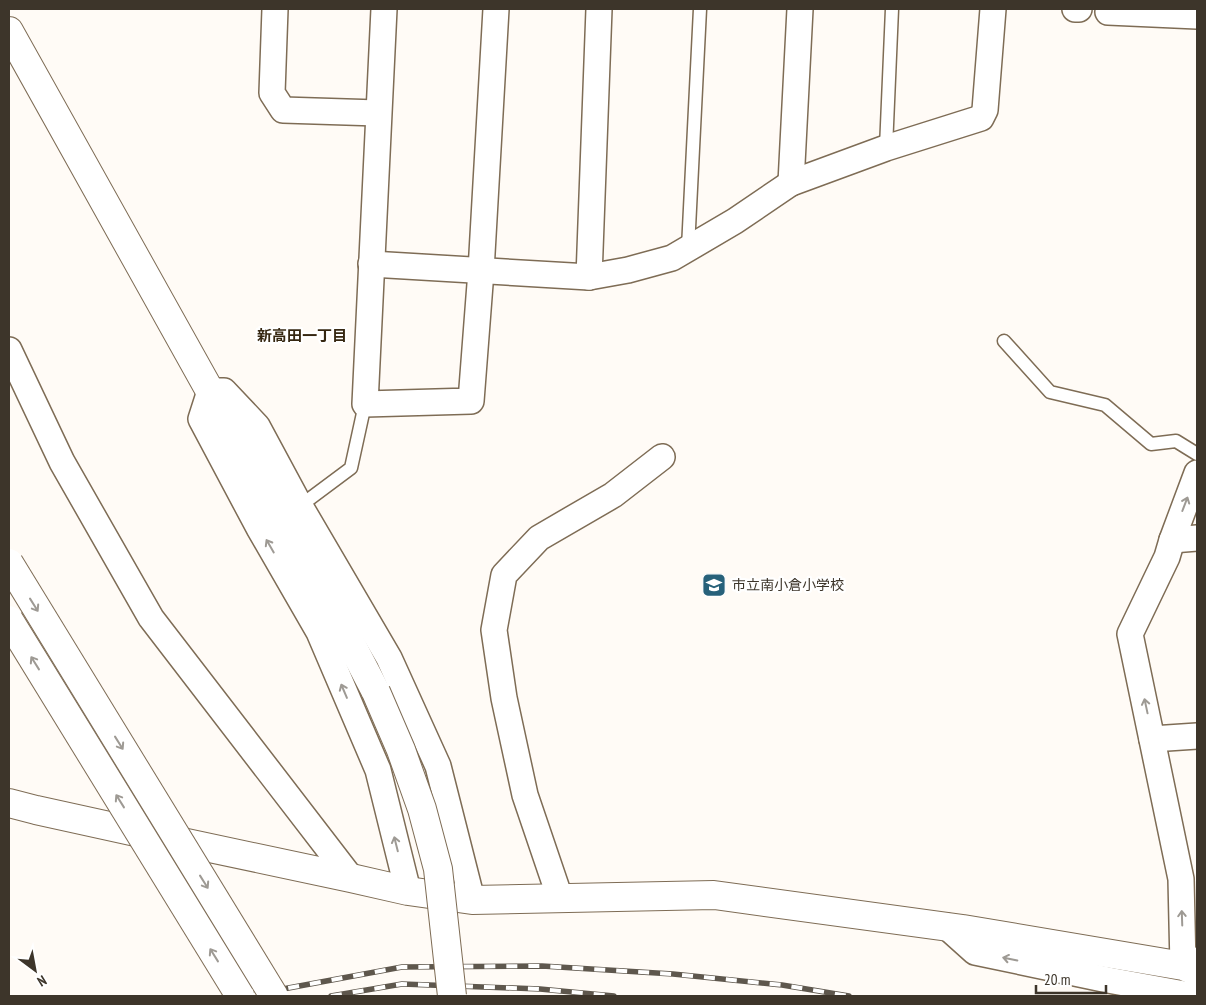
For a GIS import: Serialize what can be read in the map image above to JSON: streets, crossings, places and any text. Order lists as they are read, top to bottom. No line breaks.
{"districts":["新高田一丁目"],"places":{"school or university":["市立南小倉小学校"]},"scale_bar":"20 m","north":"bottom right"}
